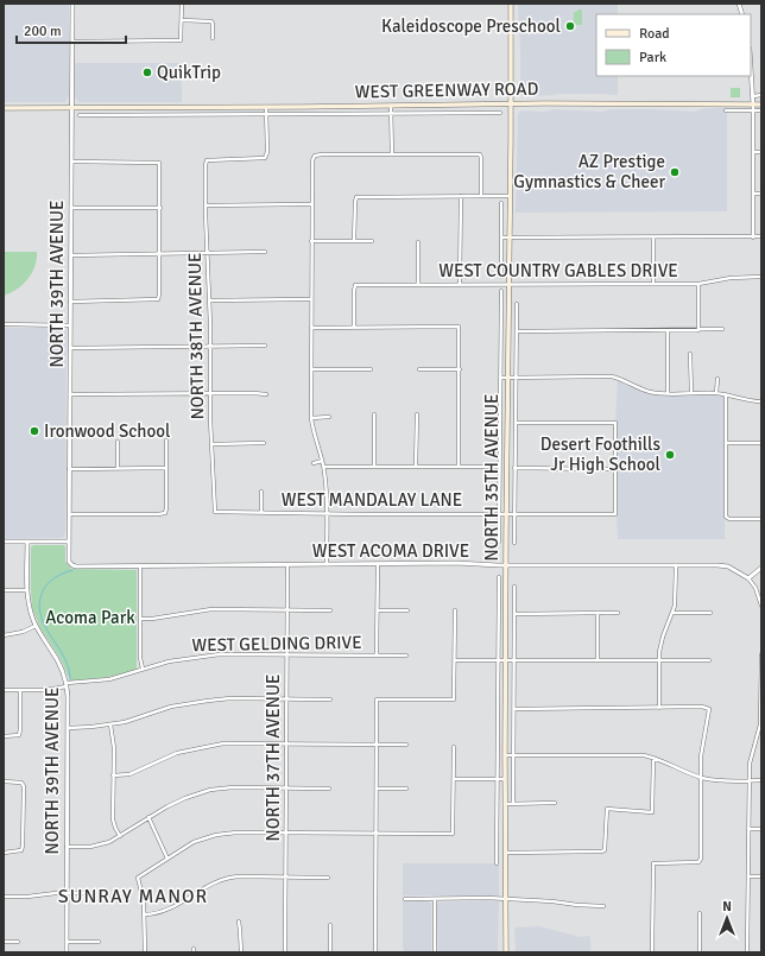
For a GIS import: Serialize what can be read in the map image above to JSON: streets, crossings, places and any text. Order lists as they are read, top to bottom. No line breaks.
{"streets":{"main road":["WEST GREENWAY ROAD","NORTH 35TH AVENUE"],"street":["WEST COUNTRY GABLES DRIVE","NORTH 39TH AVENUE","NORTH 38TH AVENUE","WEST MANDALAY LANE","WEST ACOMA DRIVE","WEST GELDING DRIVE","NORTH 37TH AVENUE"]},"crossings":[["WEST GREENWAY ROAD","NORTH 39TH AVENUE"],["WEST GREENWAY ROAD","NORTH 38TH AVENUE"],["WEST GREENWAY ROAD","NORTH 35TH AVENUE"],["WEST COUNTRY GABLES DRIVE","NORTH 35TH AVENUE"],["NORTH 39TH AVENUE","WEST ACOMA DRIVE"],["NORTH 39TH AVENUE","WEST GELDING DRIVE"],["NORTH 38TH AVENUE","WEST MANDALAY LANE"],["NORTH 35TH AVENUE","WEST MANDALAY LANE"],["NORTH 35TH AVENUE","WEST ACOMA DRIVE"],["WEST ACOMA DRIVE","NORTH 37TH AVENUE"],["WEST GELDING DRIVE","NORTH 37TH AVENUE"]],"districts":["SUNRAY MANOR"],"parks":["Acoma Park"],"places":["Kaleidoscope Preschool","QuikTrip","AZ Prestige Gymnastics & Cheer","Ironwood School","Desert Foothills Jr High School"],"legend":["Road","Park"],"scale_bar":"200 m","north":"top"}
